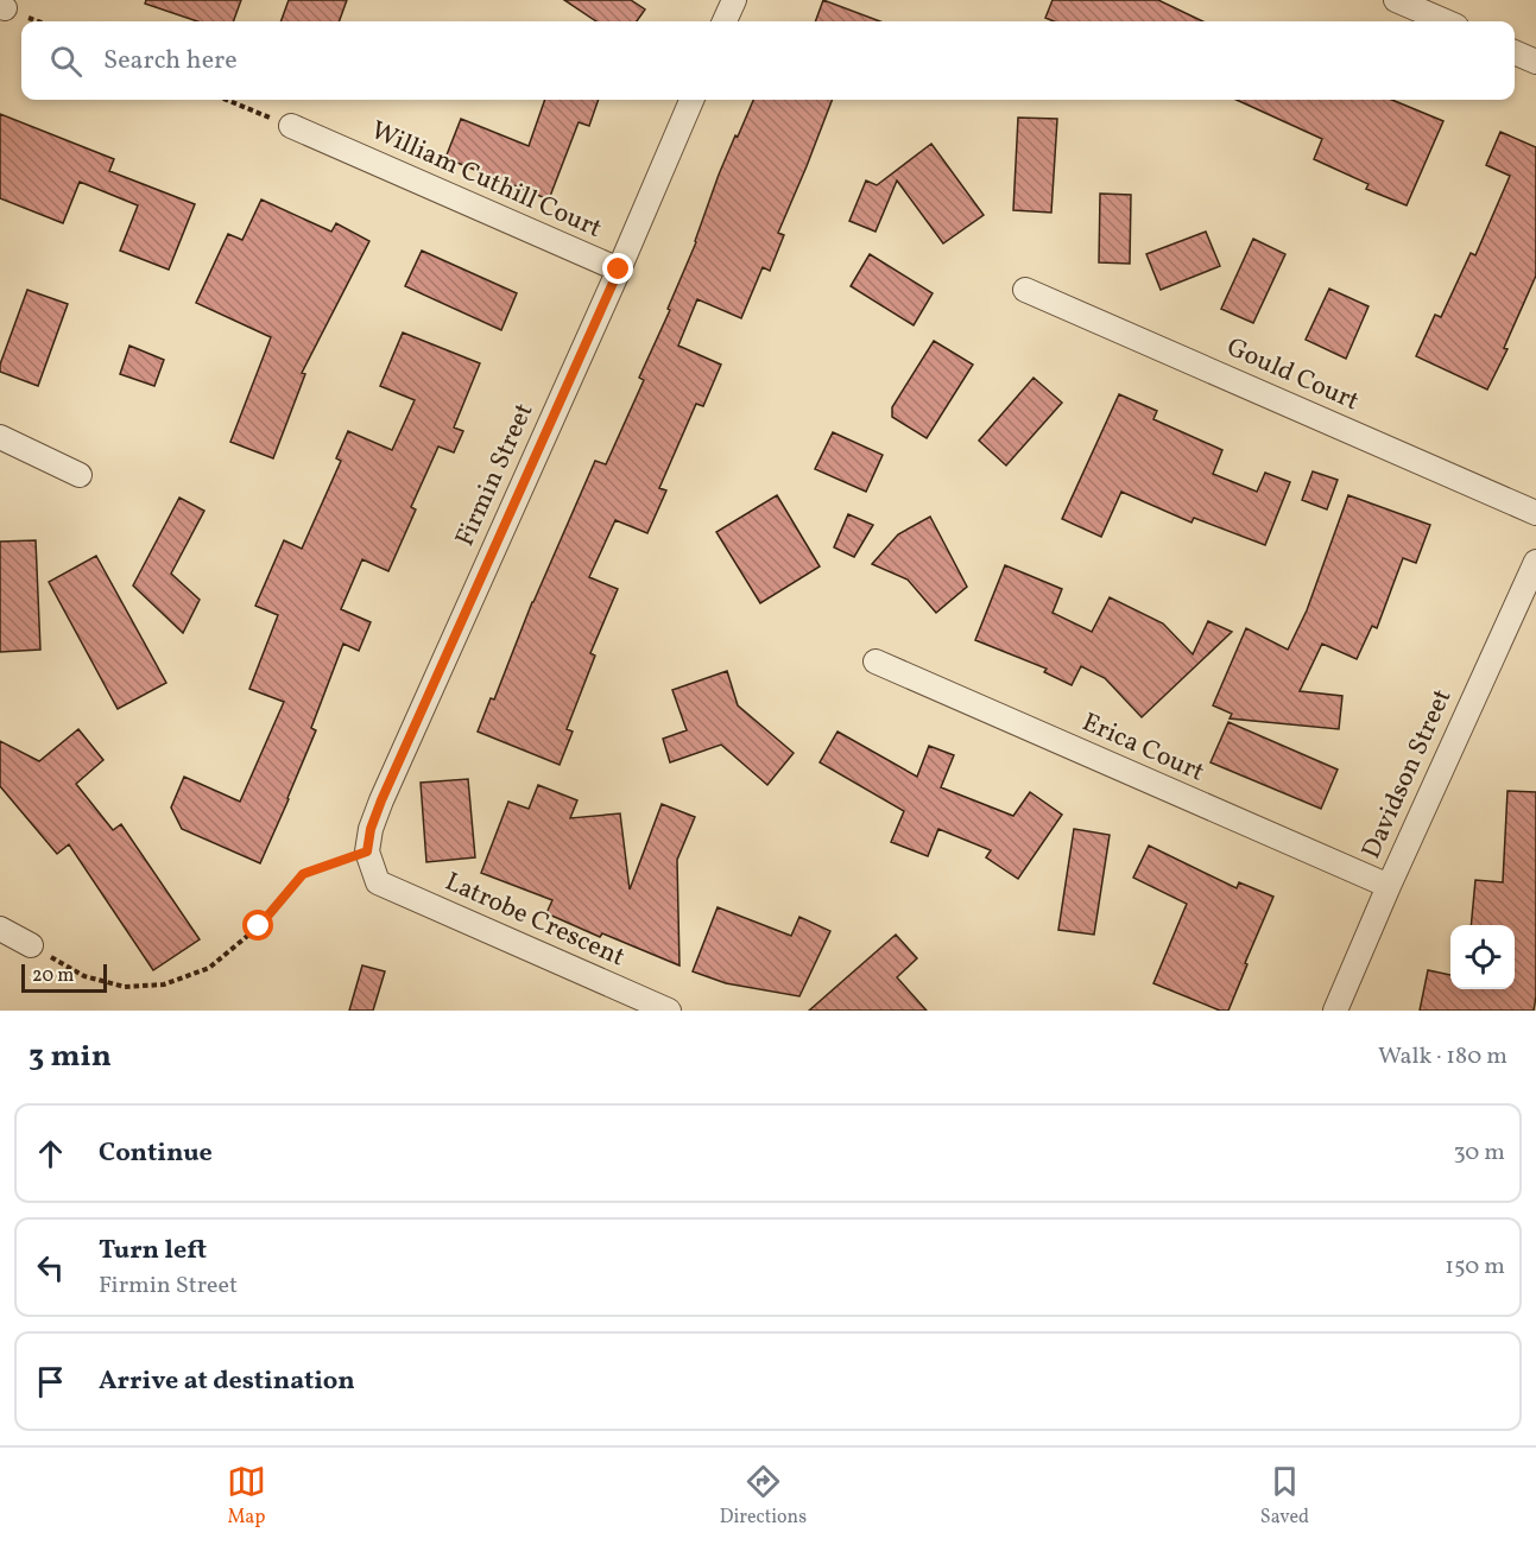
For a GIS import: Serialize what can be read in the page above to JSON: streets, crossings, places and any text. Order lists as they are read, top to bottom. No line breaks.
{"streets":{"street":["William Cuthill Court","Gould Court","Firmin Street","Erica Court","Davidson Street","Latrobe Crescent"]},"crossings":[["William Cuthill Court","Firmin Street"],["Firmin Street","Latrobe Crescent"],["Erica Court","Davidson Street"]],"scale_bar":"20 m","page":{"search":"Search here","scale":"20 m","heading":["3 min","Walk · 180 m"],"list":[["Continue","30 m"],["Turn left","Firmin Street","150 m"],"Arrive at destination"],"nav":["Map","Directions","Saved"]}}
